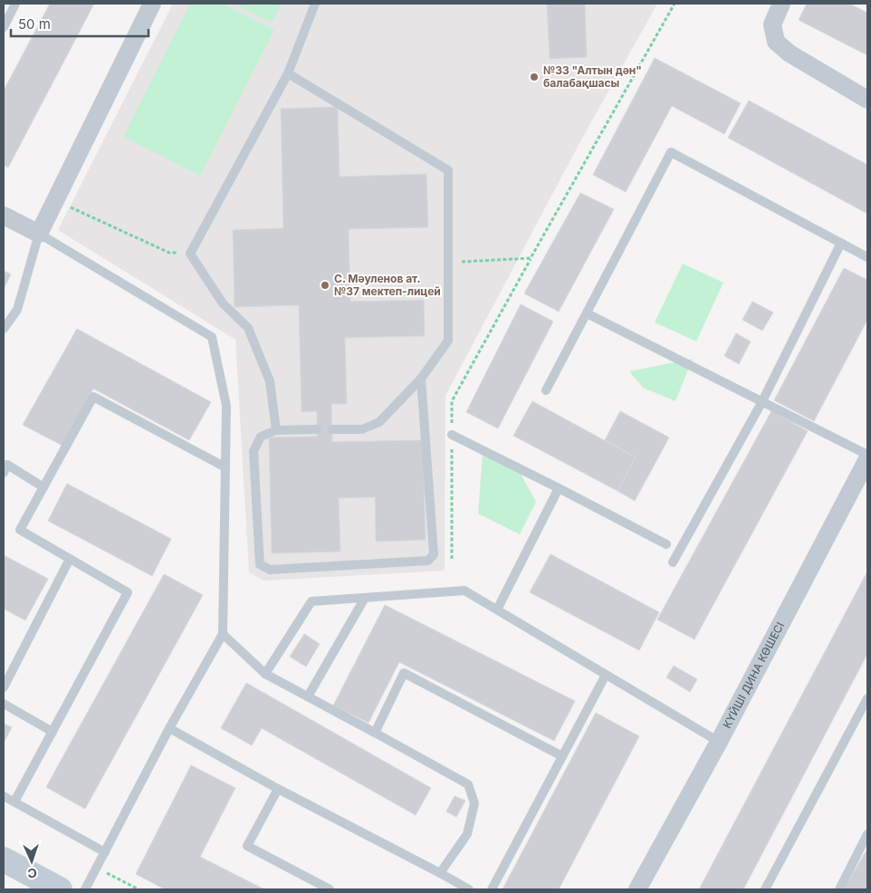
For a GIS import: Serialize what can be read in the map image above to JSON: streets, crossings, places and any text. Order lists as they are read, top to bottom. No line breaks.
{"streets":{"street":["КҮЙШІ ДИНА КӨШЕСІ"]},"places":["№33 \"Алтын дән\" балабақшасы","С. Мәуленов ат. №37 мектеп-лицей"],"scale_bar":"50 m","north":"bottom"}
